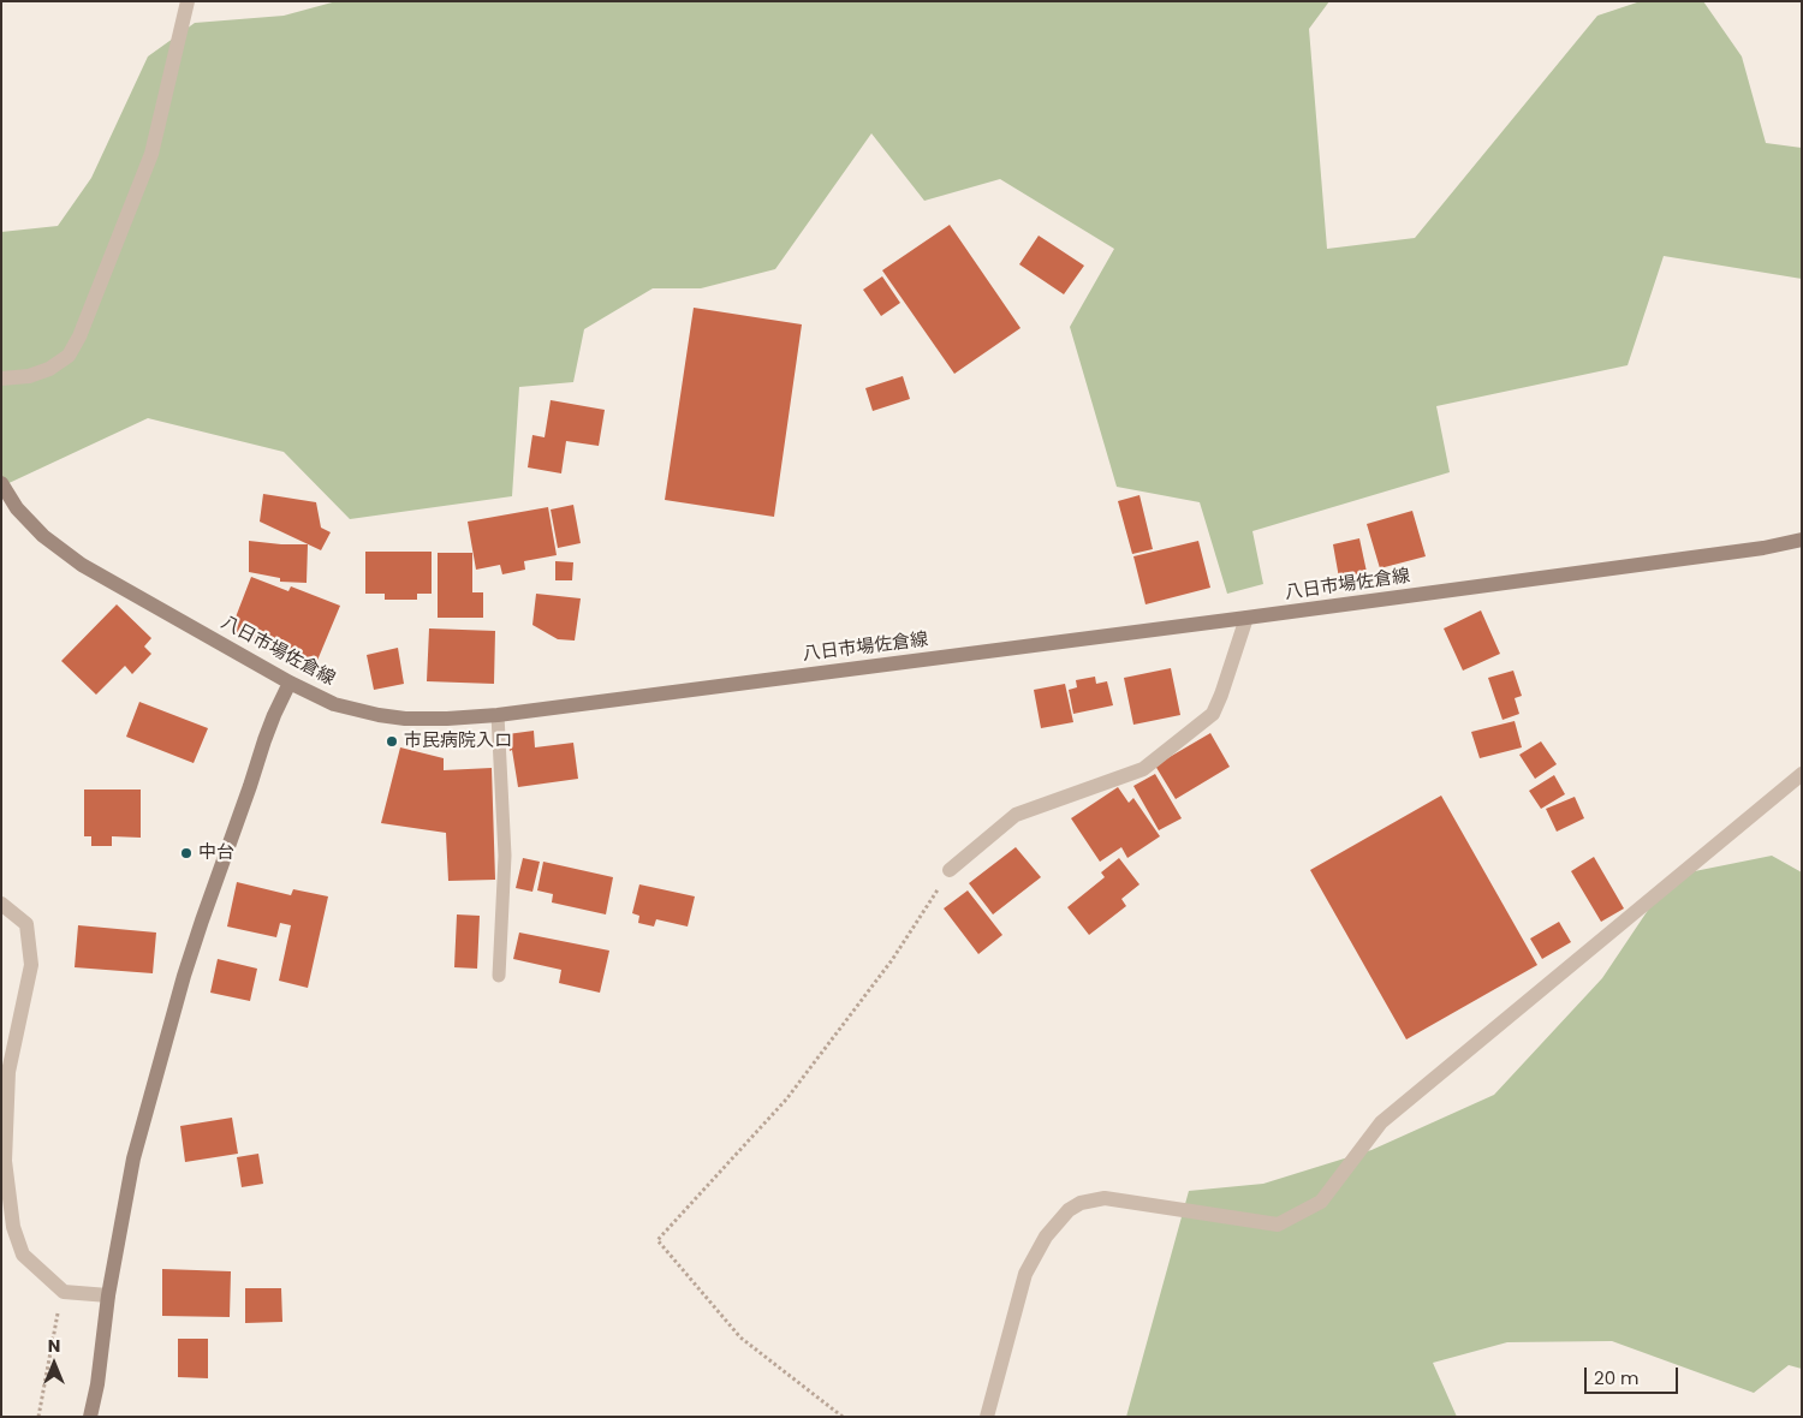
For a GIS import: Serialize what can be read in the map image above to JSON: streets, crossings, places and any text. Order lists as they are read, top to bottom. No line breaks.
{"streets":{"main road":["八日市場佐倉線"]},"places":["市民病院入ロ","中台"],"scale_bar":"20 m","north":"top"}
